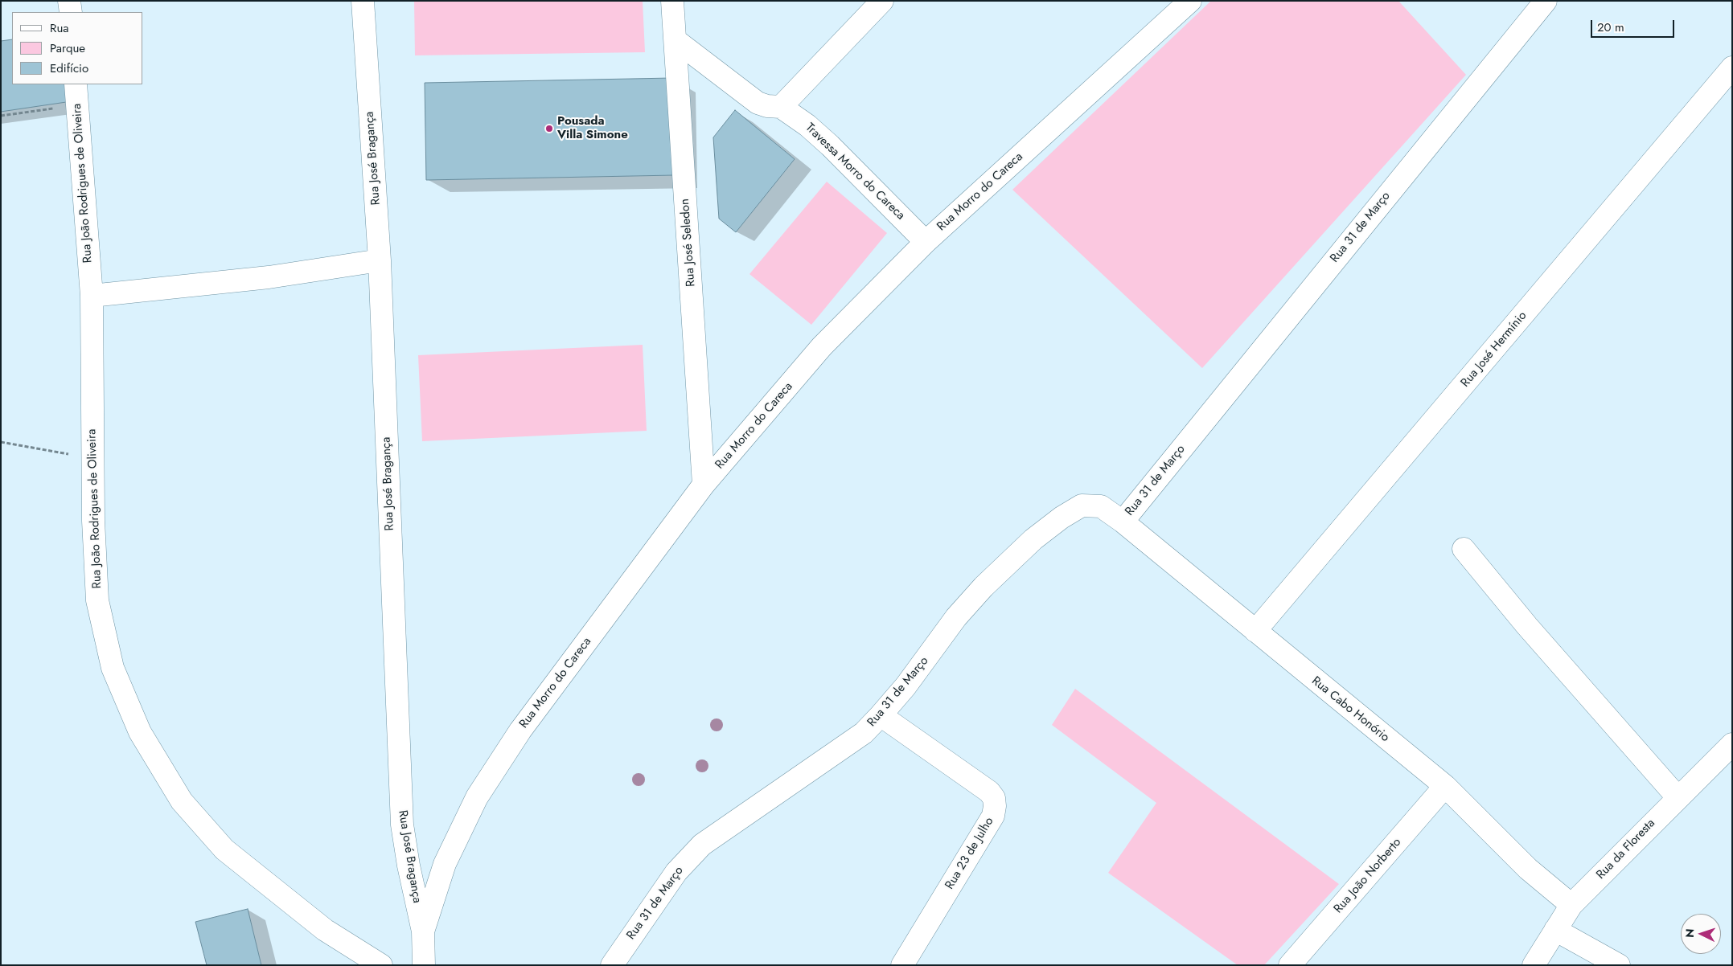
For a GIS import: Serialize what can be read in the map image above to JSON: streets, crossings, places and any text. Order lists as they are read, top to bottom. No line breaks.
{"streets":{"street":["Rua José Bragança","Travessa Morro do Careca","Rua João Rodrigues de Oliveira","Rua Morro do Careca","Rua 31 de Março","Rua José Seledon","Rua José Hermínio","Rua Cabo Honório","Rua da Floresta","Rua 23 de Julho","Rua João Norberto"]},"crossings":[["Rua José Bragança","Rua Morro do Careca"],["Travessa Morro do Careca","Rua Morro do Careca"],["Travessa Morro do Careca","Rua José Seledon"],["Rua Morro do Careca","Rua José Seledon"],["Rua 31 de Março","Rua Cabo Honório"],["Rua 31 de Março","Rua 23 de Julho"],["Rua José Hermínio","Rua Cabo Honório"],["Rua Cabo Honório","Rua da Floresta"],["Rua Cabo Honório","Rua João Norberto"]],"places":["Pousada Villa Simone"],"legend":["Rua","Parque","Edifício"],"scale_bar":"20 m","north":"left"}
